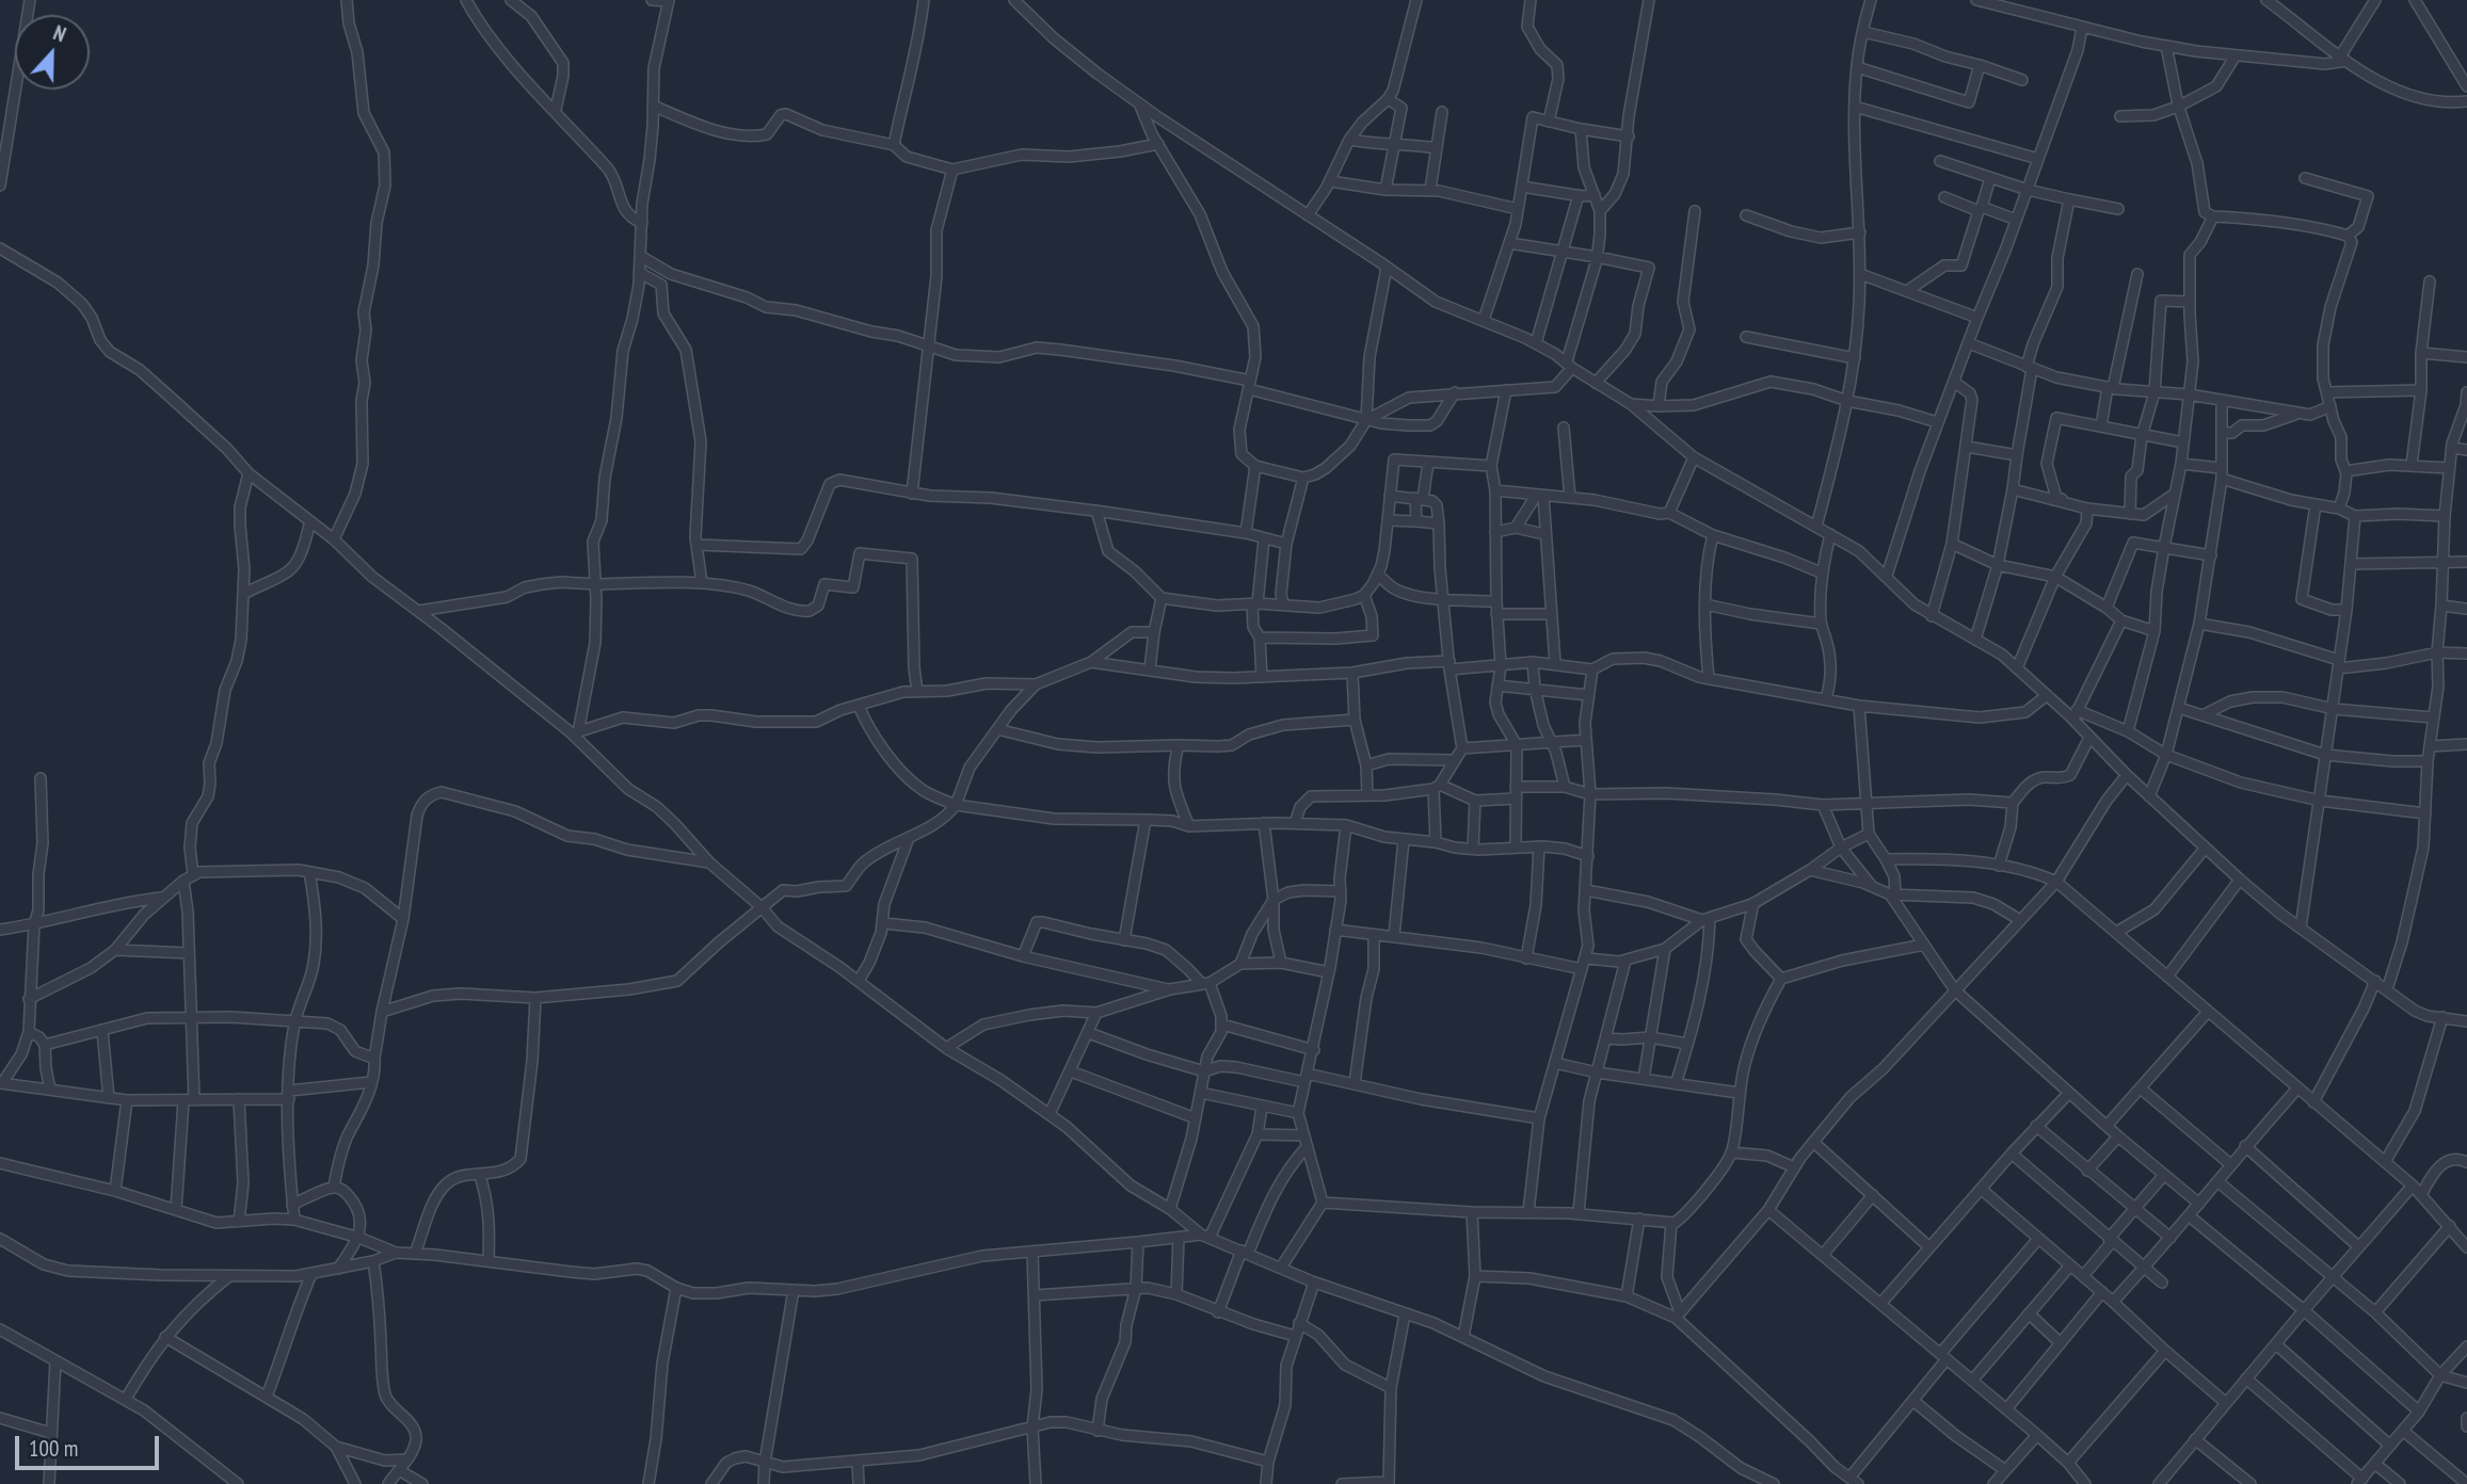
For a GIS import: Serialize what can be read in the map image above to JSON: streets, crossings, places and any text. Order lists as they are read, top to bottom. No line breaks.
{"scale_bar":"100 m","north":"top"}
